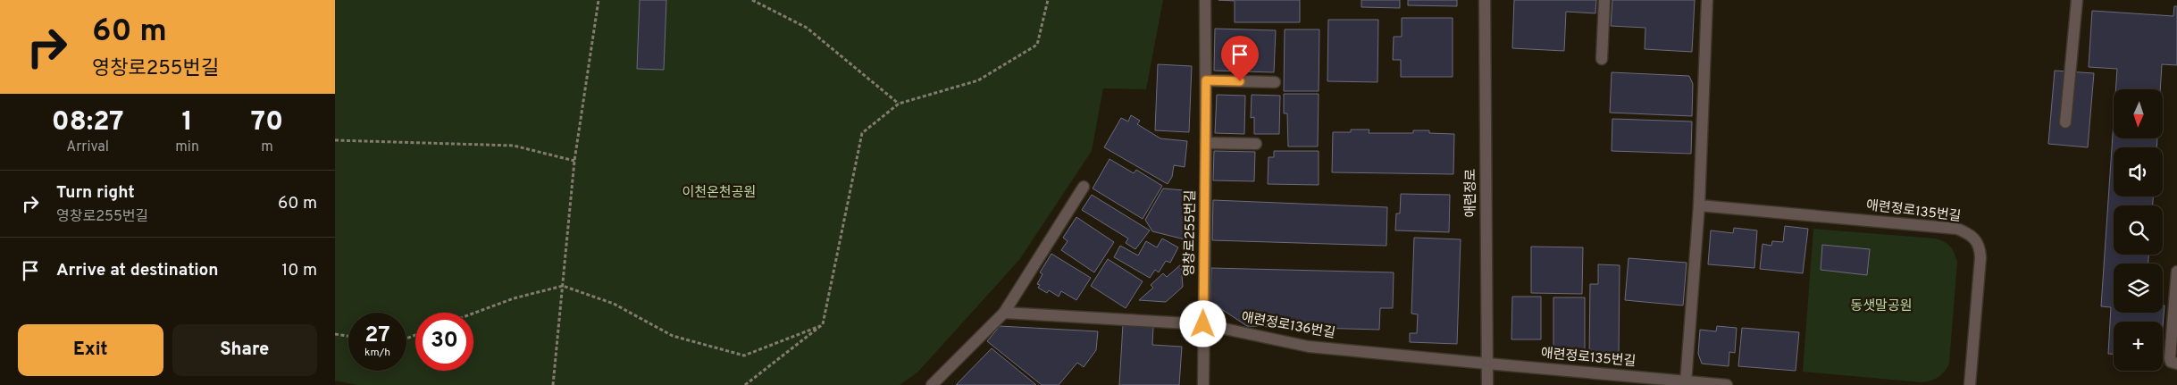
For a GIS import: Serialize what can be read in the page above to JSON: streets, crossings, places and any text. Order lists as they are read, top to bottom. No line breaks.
{"streets":{"street":["애련정로","애련정로135번길","영창로255번길","애련정로136번길"]},"crossings":[["애련정로","애련정로135번길"],["애련정로","애련정로136번길"],["애련정로135번길","애련정로136번길"],["영창로255번길","애련정로136번길"]],"parks":["이천온천공원","동샛말공원"],"north":"bottom","page":{"turn":["60 m","영창로255번길"],"map_buttons":"+","eta":["08:27","Arrival","1","min","70","m"],"list":[{"name":"Turn right","note":"영창로255번길","value":"60 m"},{"name":"Arrive at destination","value":"10 m"}],"speed":"27 km/h","limit":"30","buttons":["Exit","Share"]}}
